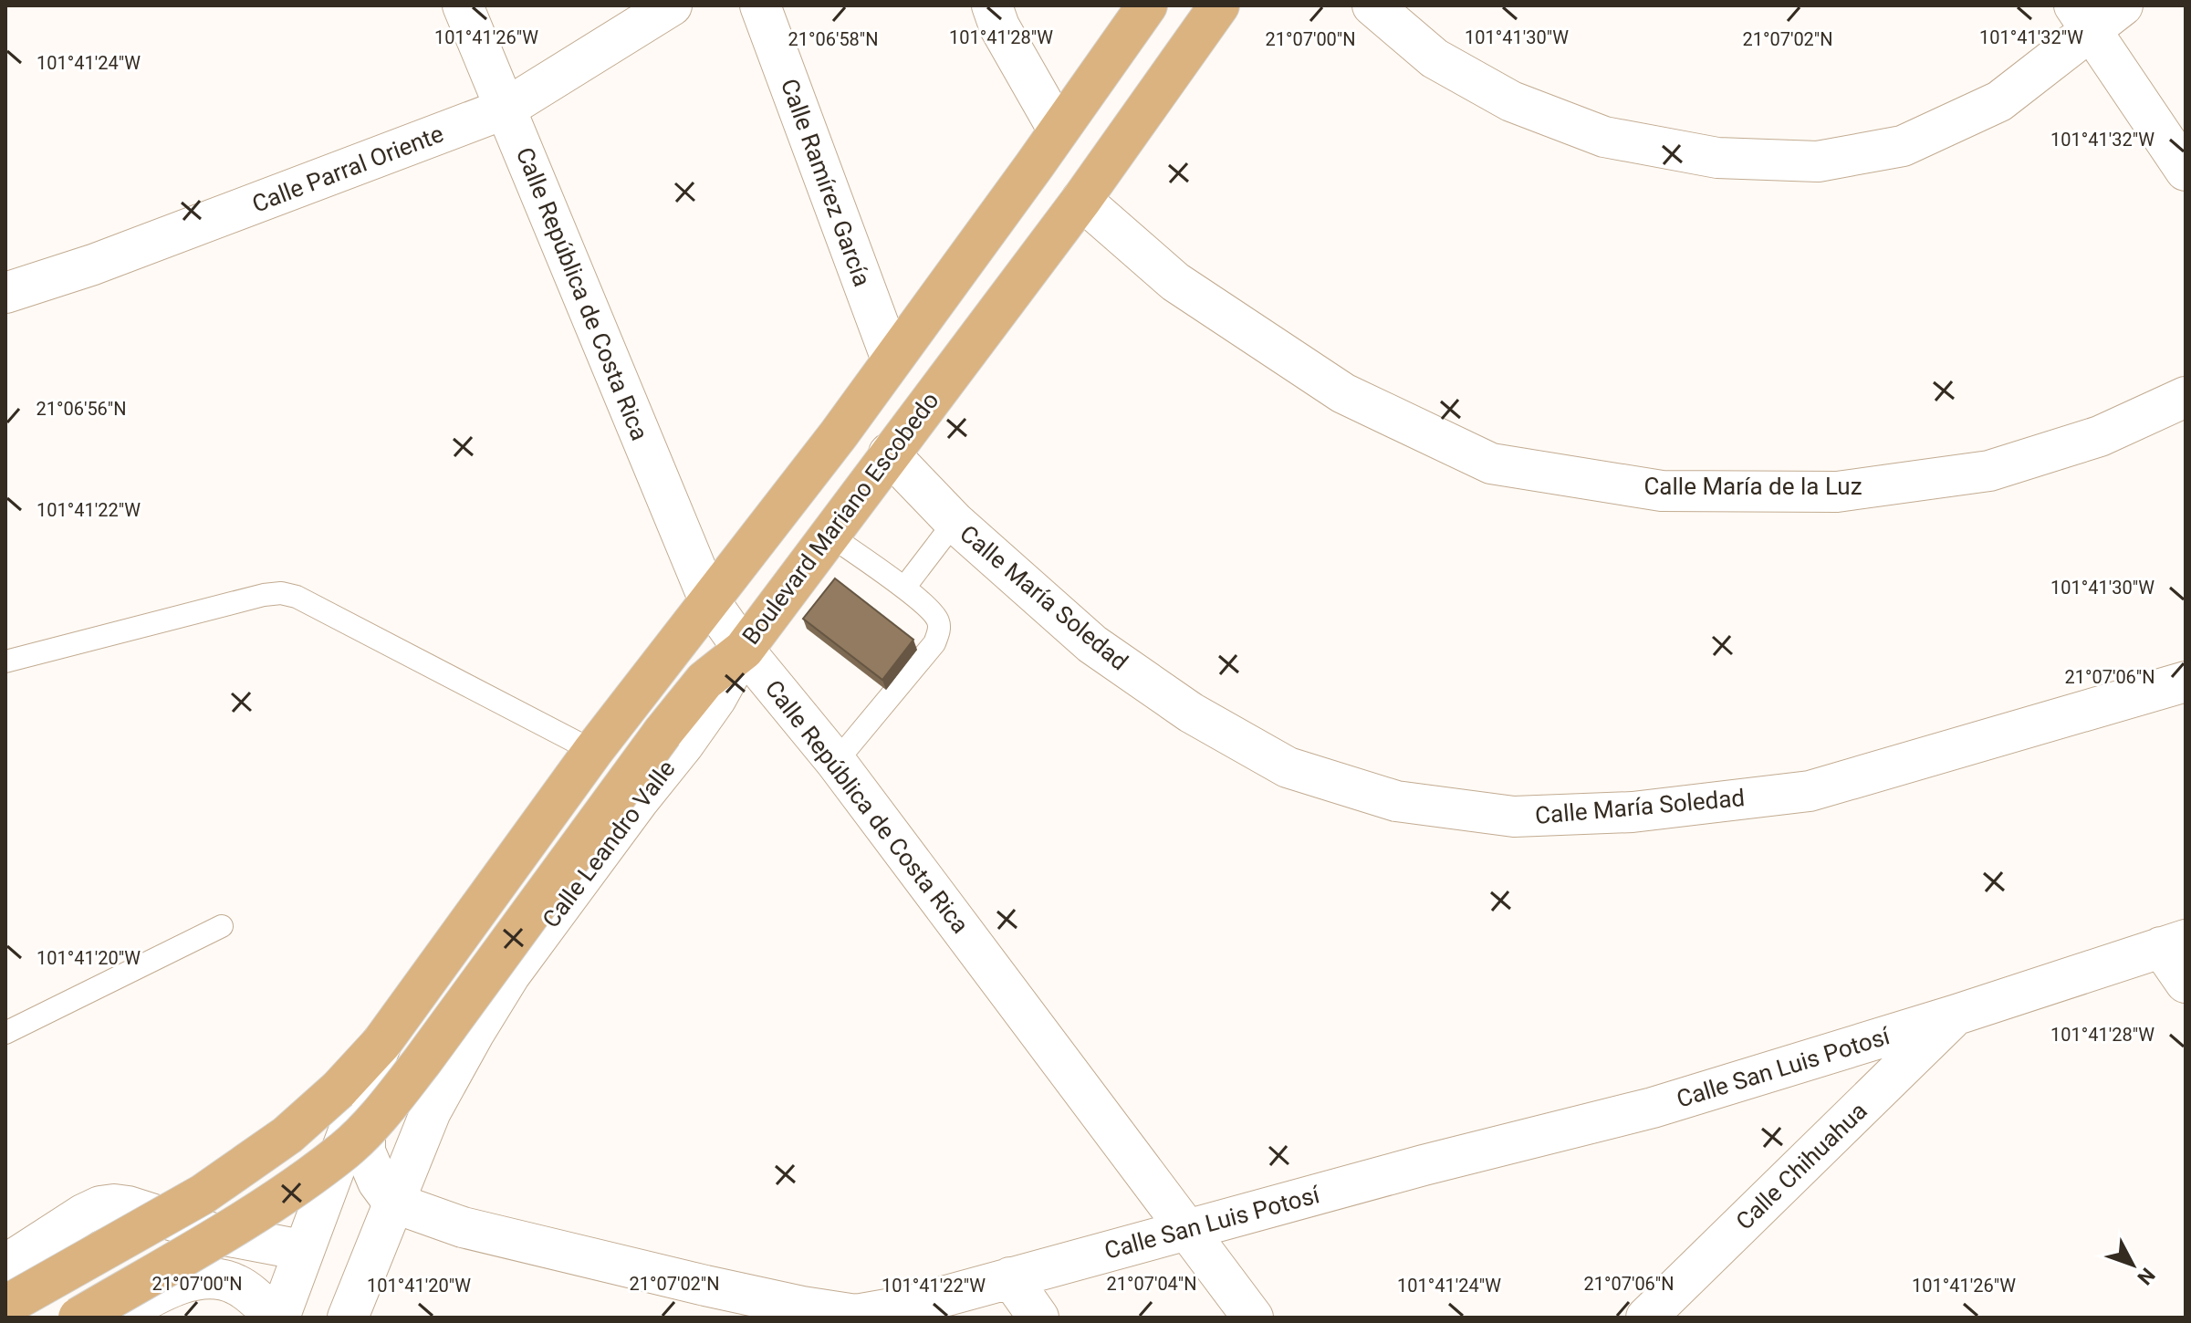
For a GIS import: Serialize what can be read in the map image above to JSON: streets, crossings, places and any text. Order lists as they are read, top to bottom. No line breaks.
{"streets":{"main road":["Boulevard Mariano Escobedo"],"street":["Calle Parral Oriente","Calle Ramírez García","Calle República de Costa Rica","Calle María de la Luz","Calle María Soledad","Calle Leandro Valle","Calle San Luis Potosí","Calle Chihuahua"]},"crossings":[["Calle Parral Oriente","Calle República de Costa Rica"],["Calle República de Costa Rica","Boulevard Mariano Escobedo"],["Calle República de Costa Rica","Calle Leandro Valle"],["Calle República de Costa Rica","Calle San Luis Potosí"],["Calle María de la Luz","Boulevard Mariano Escobedo"],["Boulevard Mariano Escobedo","Calle María Soledad"],["Boulevard Mariano Escobedo","Calle Leandro Valle"],["Calle Leandro Valle","Calle San Luis Potosí"],["Calle San Luis Potosí","Calle Chihuahua"]],"north":"bottom right","coordinates":["101°41'26\"W","101°41'28\"W","101°41'30\"W","101°41'32\"W","21°07'00\"N","21°06'58\"N","21°07'02\"N","101°41'24\"W","21°06'56\"N","101°41'22\"W","21°07'06\"N","101°41'20\"W","21°07'04\"N"]}
